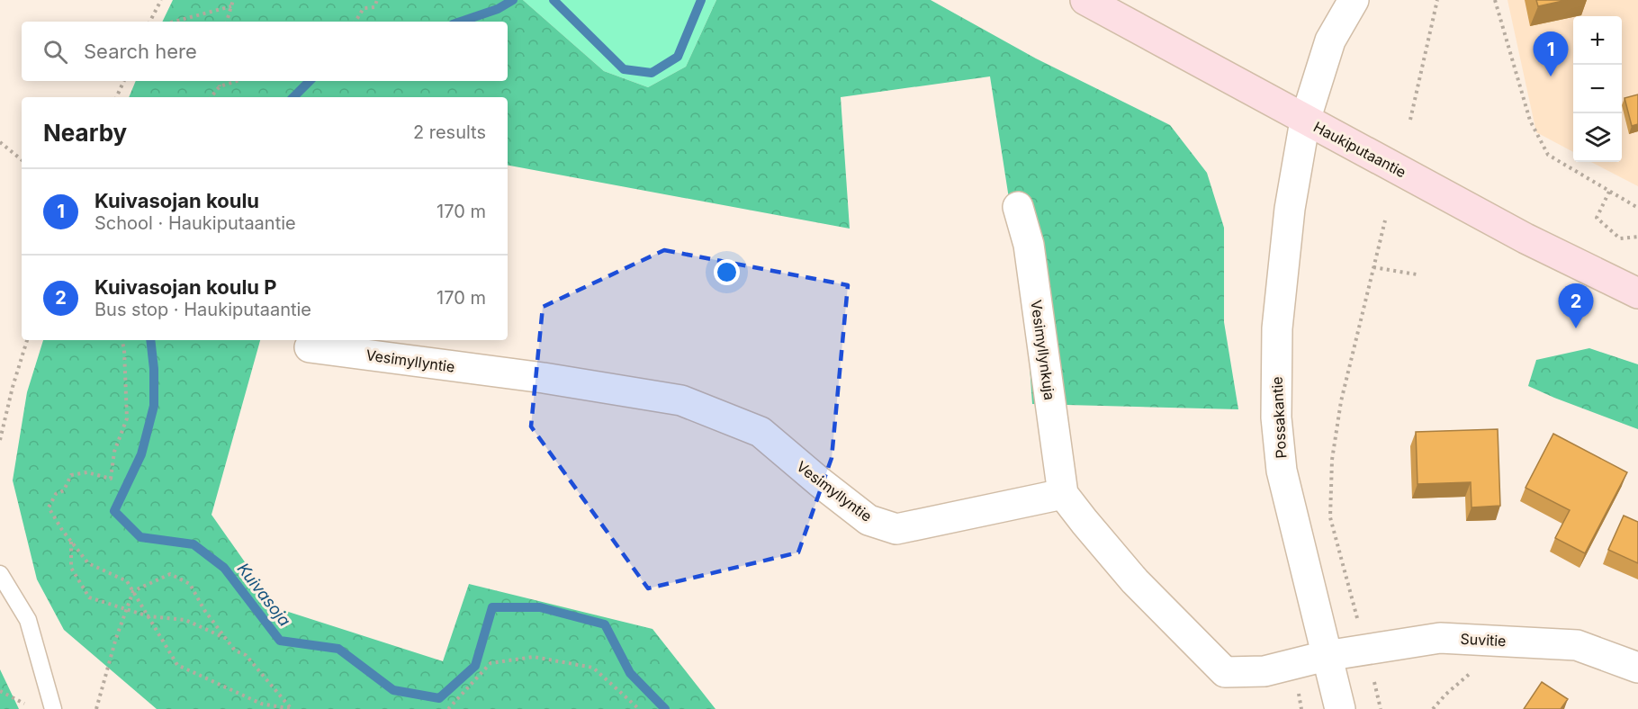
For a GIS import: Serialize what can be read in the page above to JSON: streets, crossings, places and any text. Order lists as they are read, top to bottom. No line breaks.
{"streets":{"main road":["Haukiputaantie"],"street":["Vesimyllynkuja","Vesimyllyntie","Possakantie","Suvitie"]},"crossings":[["Haukiputaantie","Possakantie"],["Vesimyllynkuja","Vesimyllyntie"],["Possakantie","Suvitie"]],"water":["Kuivasoja"],"page":{"map_buttons":["+","−"],"search":"Search here","pins":["1","2"],"heading":["Nearby","2 results"],"list":[{"mark":"1","name":"Kuivasojan koulu","note":"School · Haukiputaantie","value":"170 m"},{"mark":"2","name":"Kuivasojan koulu P","note":"Bus stop · Haukiputaantie","value":"170 m"}]}}
